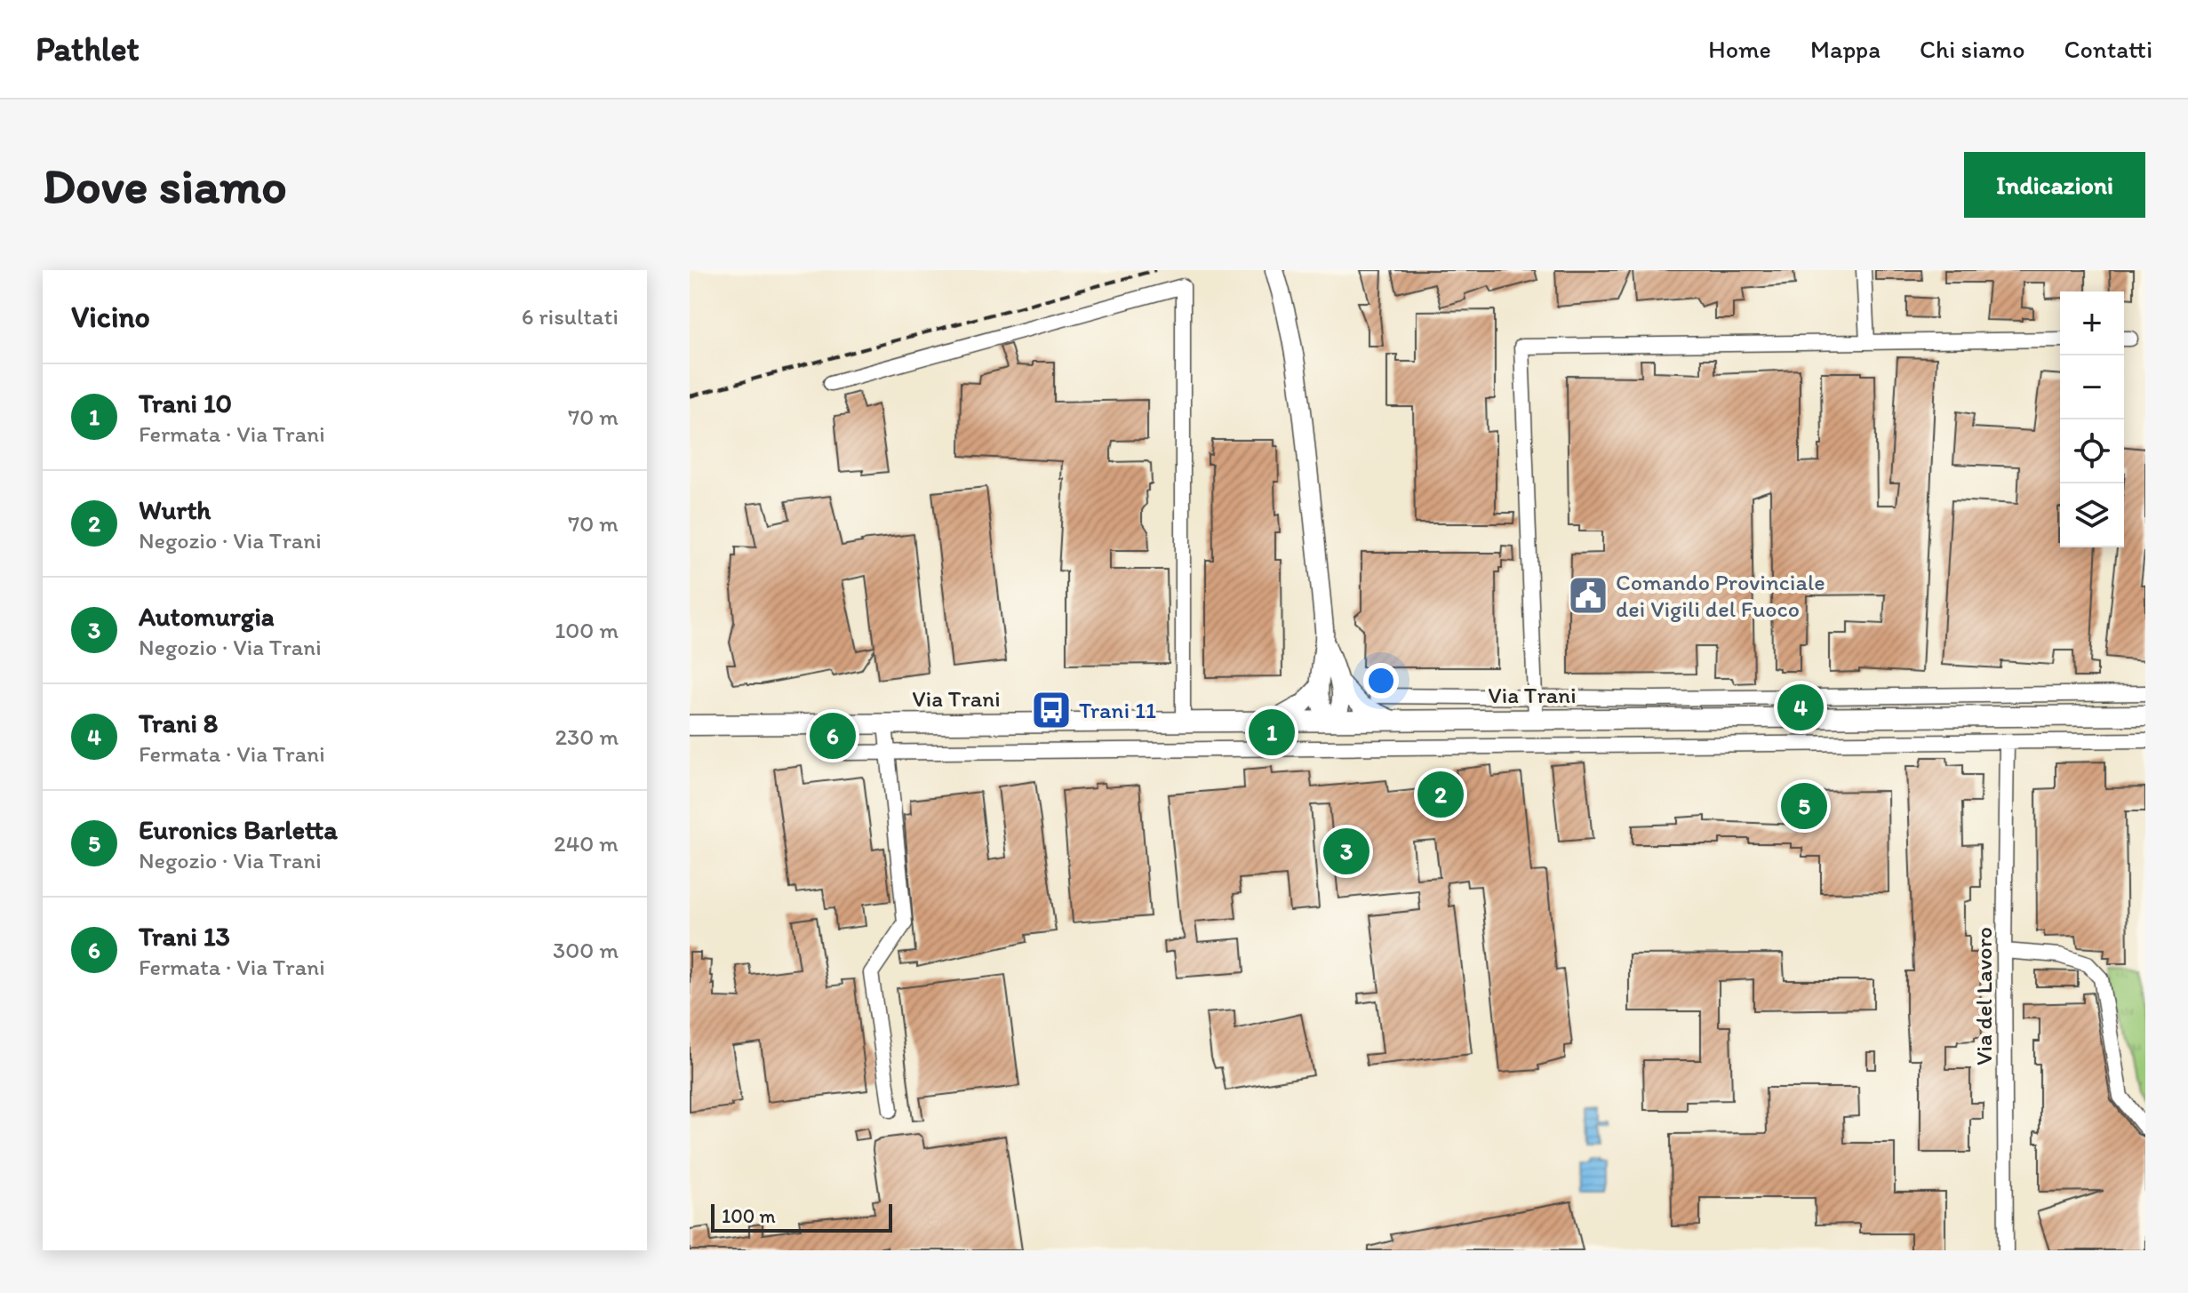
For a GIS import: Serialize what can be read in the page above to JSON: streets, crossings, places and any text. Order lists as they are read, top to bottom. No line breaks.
{"streets":{"main road":["Via Trani"],"street":["Via del Lavoro"]},"places":{"public building":["Comando Provinciale dei Vigili del Fuoco"],"bus stop":["Trani 11"]},"scale_bar":"100 m","page":{"header":"Pathlet","nav":["Home","Mappa","Chi siamo","Contatti"],"buttons":"Indicazioni","title":"Dove siamo","heading":["Vicino","6 risultati"],"map_buttons":["+","−"],"list":[{"mark":"1","name":"Trani 10","note":"Fermata · Via Trani","value":"70 m"},{"mark":"2","name":"Wurth","note":"Negozio · Via Trani","value":"70 m"},{"mark":"3","name":"Automurgia","note":"Negozio · Via Trani","value":"100 m"},{"mark":"4","name":"Trani 8","note":"Fermata · Via Trani","value":"230 m"},{"mark":"5","name":"Euronics Barletta","note":"Negozio · Via Trani","value":"240 m"},{"mark":"6","name":"Trani 13","note":"Fermata · Via Trani","value":"300 m"}],"pins":["4","1","6","2","5","3"],"scale":"100 m"}}
